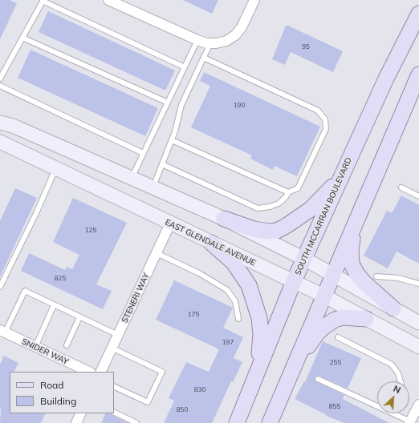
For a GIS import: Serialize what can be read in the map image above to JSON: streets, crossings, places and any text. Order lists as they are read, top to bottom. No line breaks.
{"streets":{"main road":["SOUTH MCCARRAN BOULEVARD","EAST GLENDALE AVENUE"],"street":["STENERI WAY","SNIDER WAY"]},"crossings":[["SOUTH MCCARRAN BOULEVARD","EAST GLENDALE AVENUE"],["EAST GLENDALE AVENUE","STENERI WAY"]],"house_numbers":["95","190","125","825","175","197","255","830","855","850"],"legend":["Road","Building"],"north":"top right"}
